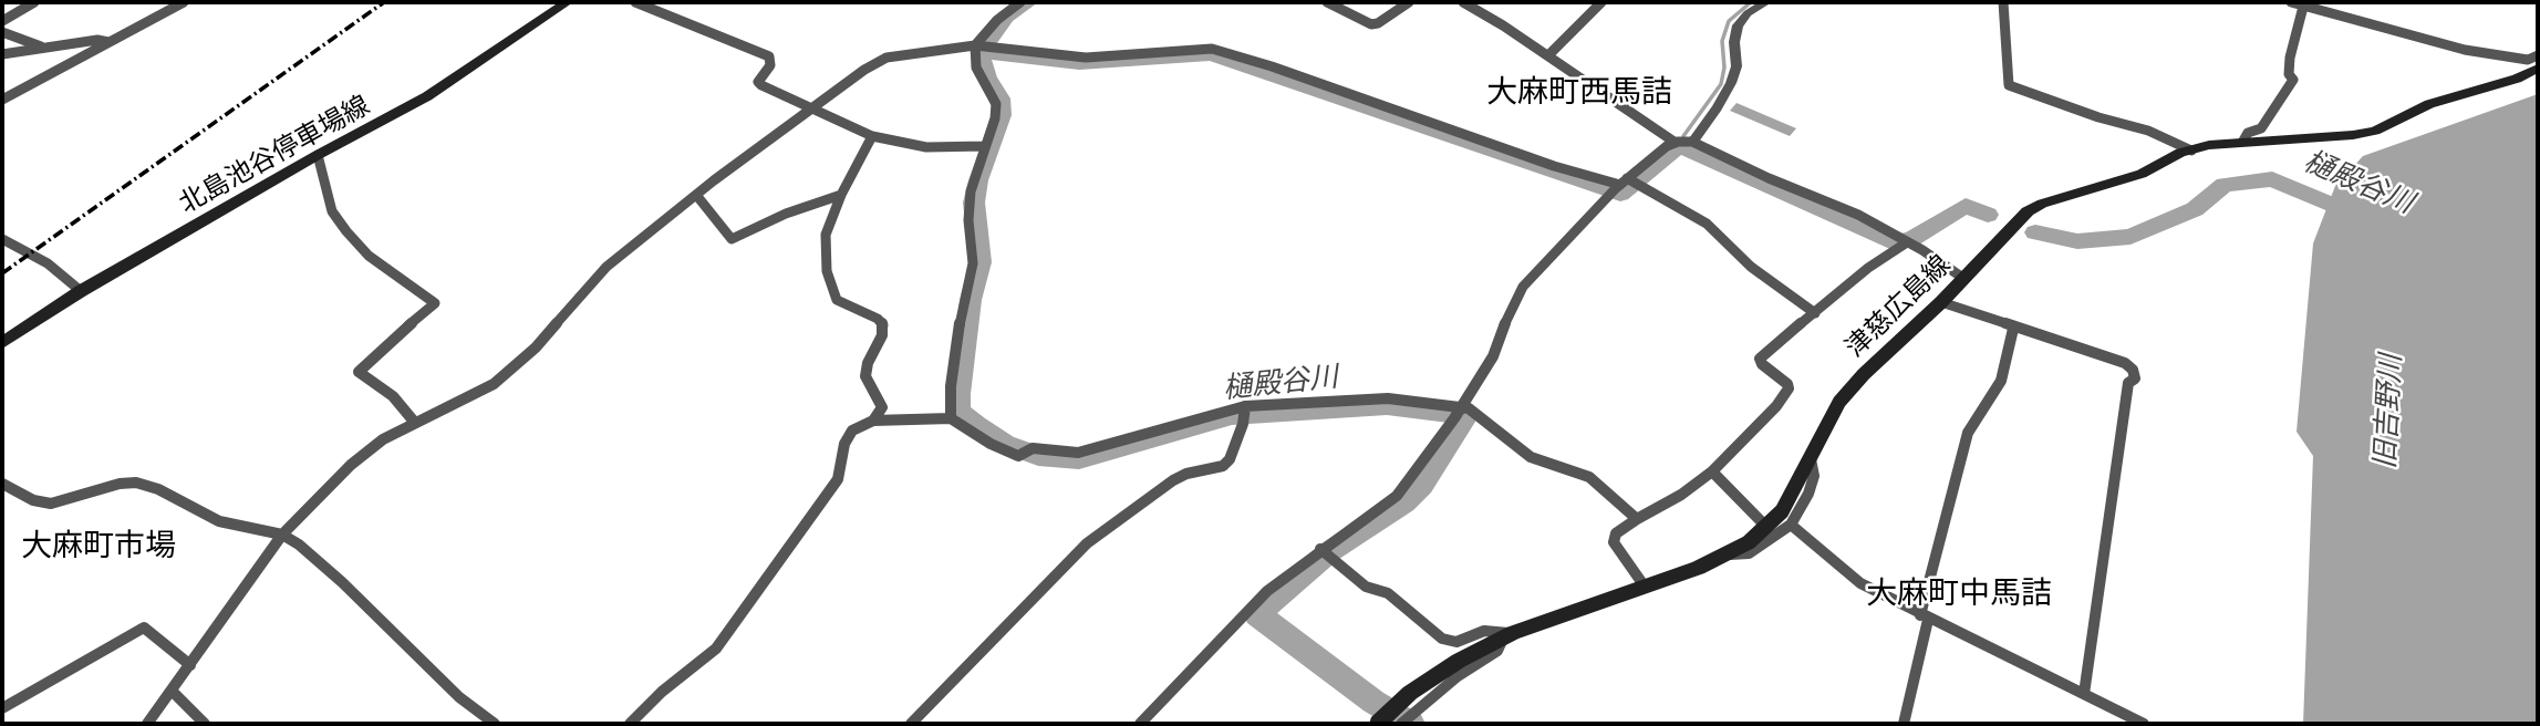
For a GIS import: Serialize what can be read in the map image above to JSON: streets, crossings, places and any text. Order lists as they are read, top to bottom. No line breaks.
{"streets":{"main road":["北島池谷停車場線","津慈広島線"]},"districts":["大麻町西馬詰","大麻町市場","大麻町中馬詰"],"water":["樋殿谷川","旧吉野川"]}
